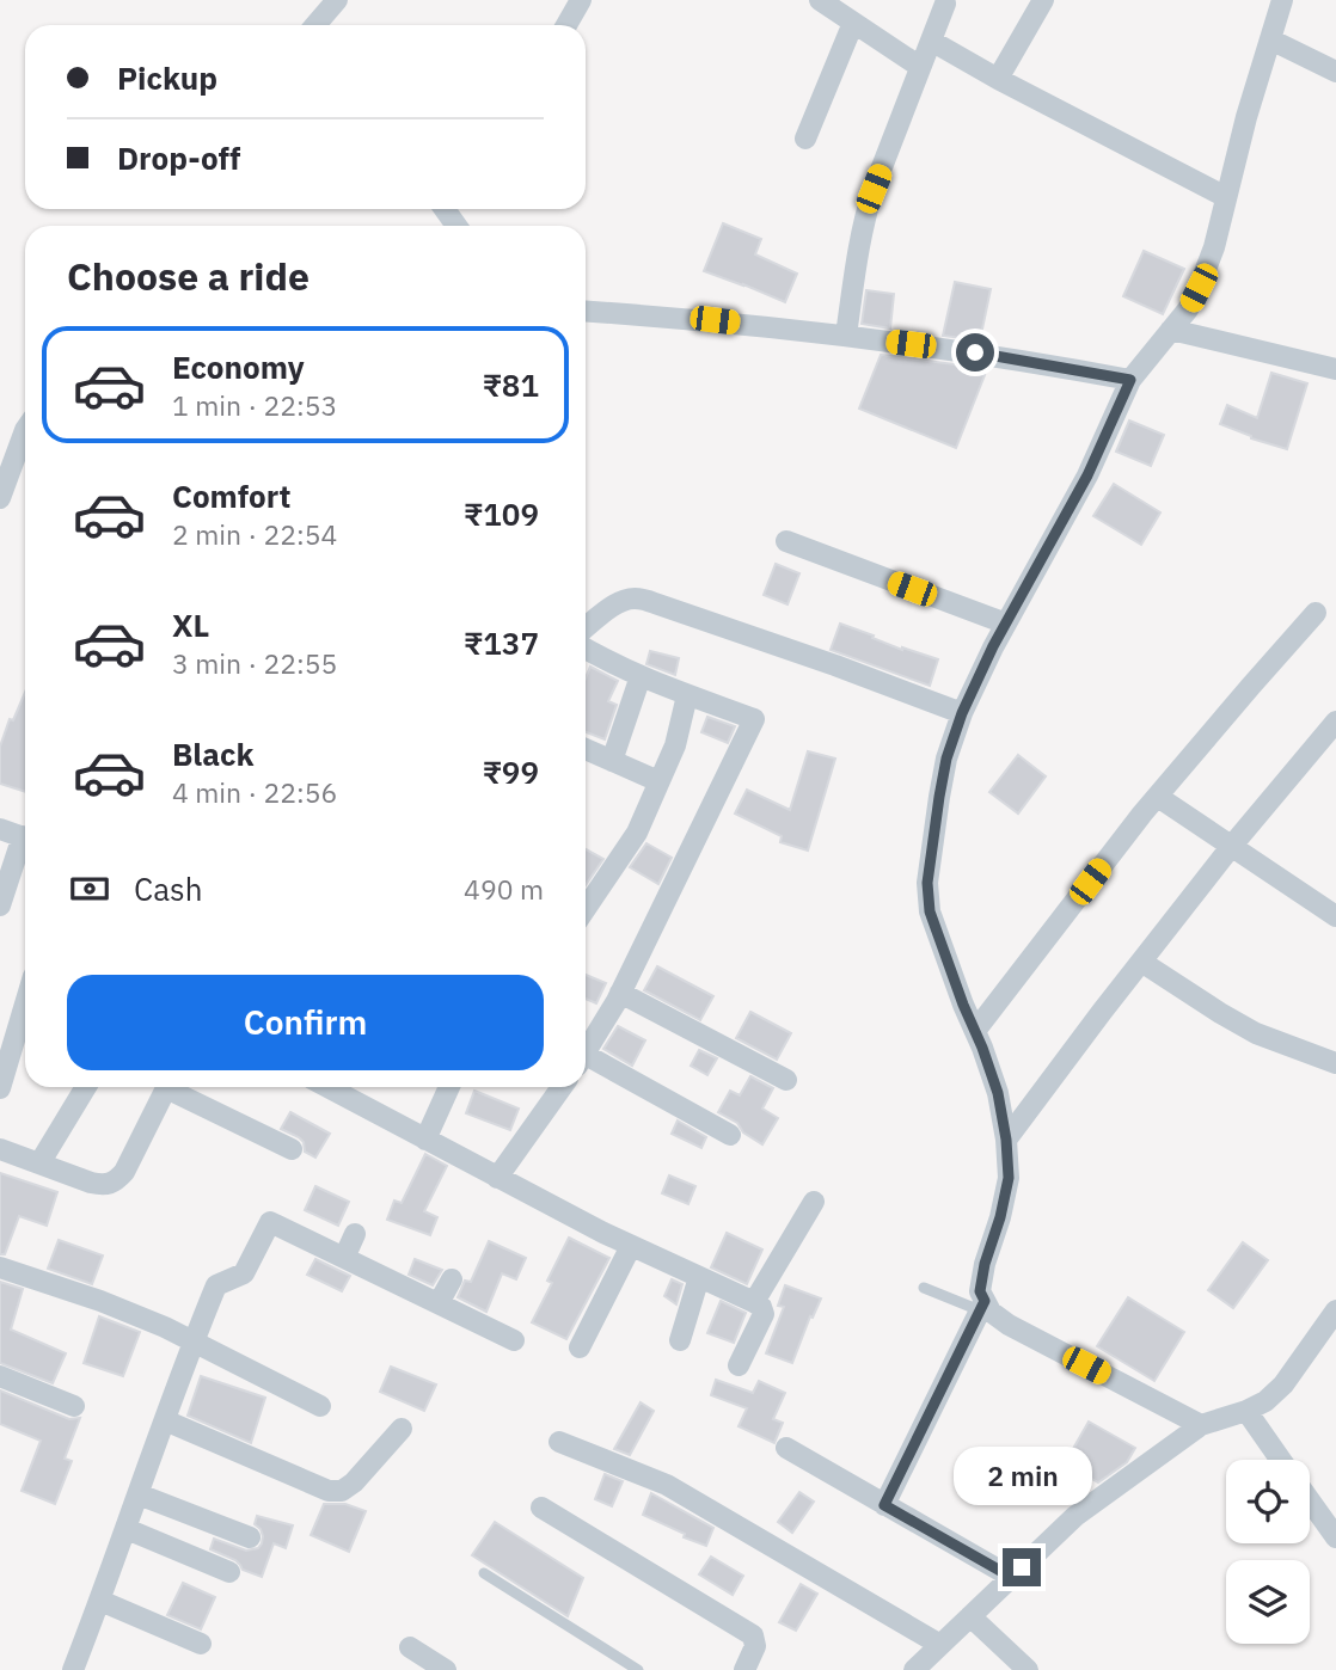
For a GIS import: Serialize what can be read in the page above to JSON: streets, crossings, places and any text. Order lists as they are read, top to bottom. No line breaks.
{"page":{"banner":["Pickup","Drop-off"],"heading":"Choose a ride","list":[{"name":"Economy","note":"1 min · 22:53","value":"₹81"},{"name":"Comfort","note":"2 min · 22:54","value":"₹109"},{"name":"XL","note":"3 min · 22:55","value":"₹137"},{"name":"Black","note":"4 min · 22:56","value":"₹99"}],"pay":["Cash","490 m"],"buttons":"Confirm","bubble":"2 min"}}
